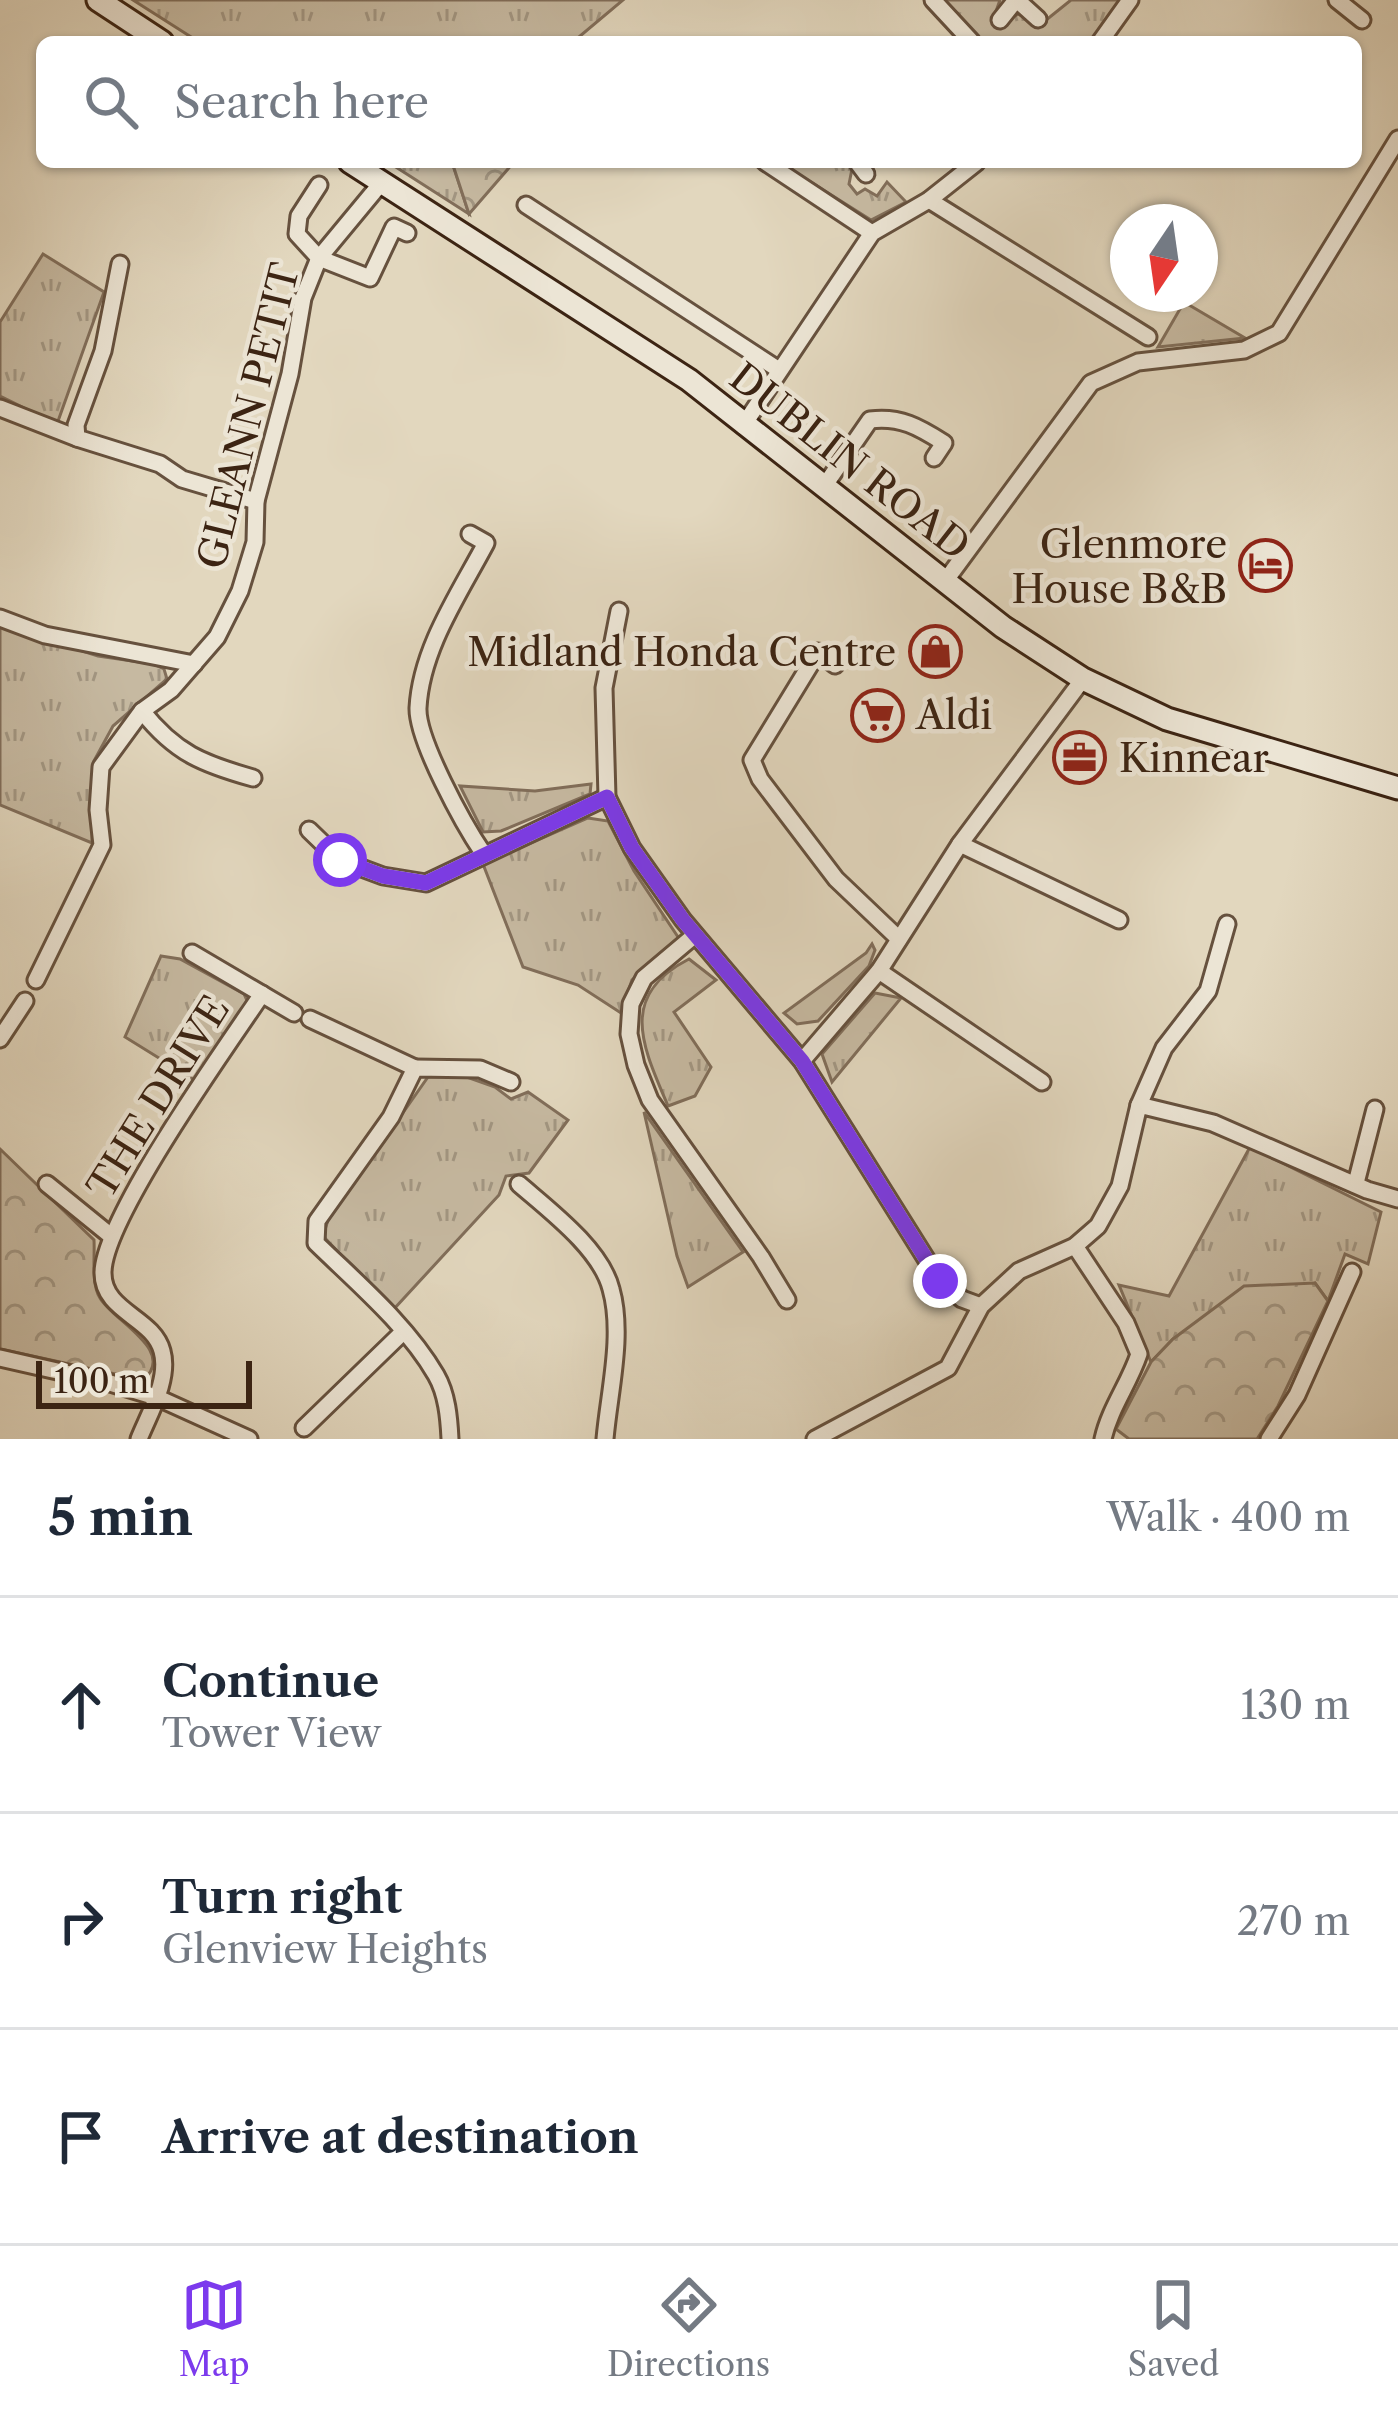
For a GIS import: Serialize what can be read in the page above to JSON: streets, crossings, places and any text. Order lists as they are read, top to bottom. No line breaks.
{"streets":{"main road":["DUBLIN ROAD"],"street":["GLEANN PETIT","THE DRIVE"]},"crossings":[["GLEANN PETIT","DUBLIN ROAD"]],"places":{"hotel":["Glenmore House B&B"],"shop":["Midland Honda Centre"],"supermarket":["Aldi"],"office":["Kinnear"]},"scale_bar":"100 m","north":"bottom","page":{"search":"Search here","scale":"100 m","heading":["5 min","Walk · 400 m"],"list":[["Continue","Tower View","130 m"],["Turn right","Glenview Heights","270 m"],"Arrive at destination"],"nav":["Map","Directions","Saved"]}}
